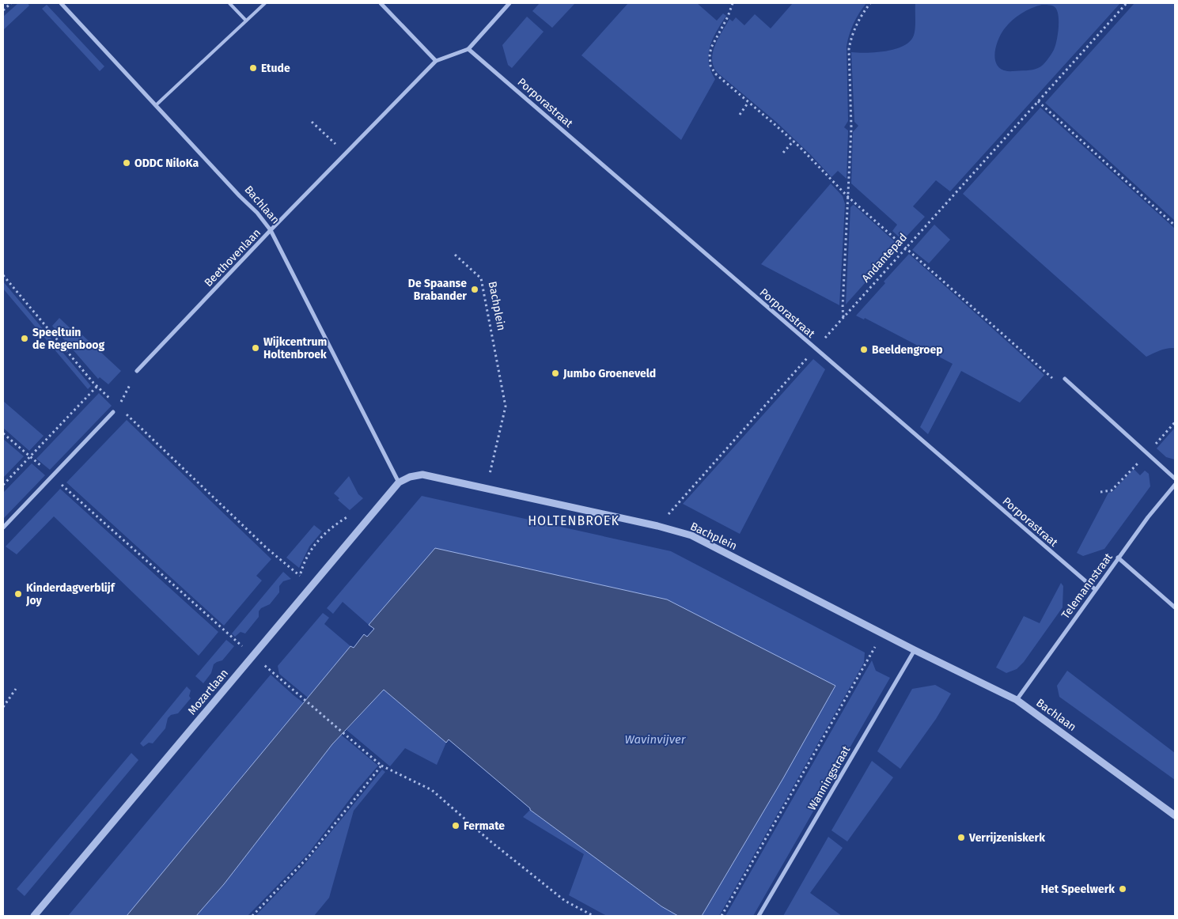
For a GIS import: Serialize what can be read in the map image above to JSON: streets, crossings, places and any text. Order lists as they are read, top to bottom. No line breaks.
{"streets":{"street":["Porporastraat","Bachlaan","Beethovenlaan","Bachplein","Telemannstraat","Mozartlaan","Wanningstraat"],"path":["Andantepad"]},"crossings":[["Porporastraat","Beethovenlaan"],["Porporastraat","Andantepad"],["Porporastraat","Telemannstraat"],["Bachlaan","Beethovenlaan"],["Bachlaan","Bachplein"],["Bachlaan","Telemannstraat"],["Bachlaan","Mozartlaan"],["Bachlaan","Wanningstraat"],["Andantepad","Bachplein"],["Bachplein","Mozartlaan"],["Bachplein","Wanningstraat"]],"districts":["HOLTENBROEK"],"water":["Wavinvijver"],"places":["Etude","ODDC NiloKa","De Spaanse Brabander","Speeltuin de Regenboog","Wijkcentrum Holtenbroek","Beeldengroep","Jumbo Groeneveld","Kinderdagverblijf Joy","Fermate","Verrijzeniskerk","Het Speelwerk"]}
